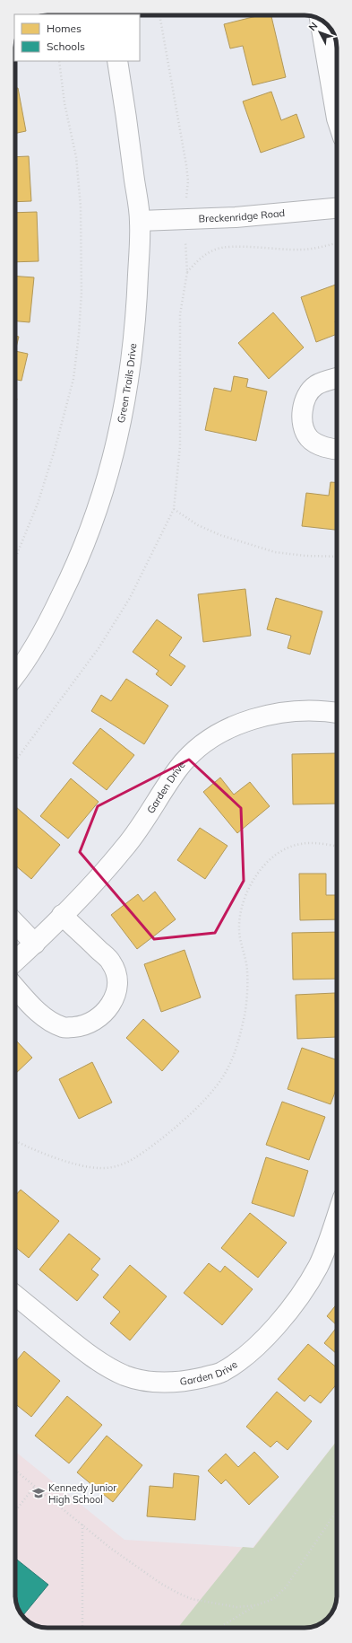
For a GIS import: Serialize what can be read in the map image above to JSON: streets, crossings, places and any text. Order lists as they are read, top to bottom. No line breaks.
{"streets":{"street":["Breckenridge Road","Green Trails Drive","Garden Drive"]},"crossings":[["Breckenridge Road","Green Trails Drive"]],"places":{"school or university":["Kennedy Junior High School"]},"legend":["Homes","Schools"],"north":"top left"}
